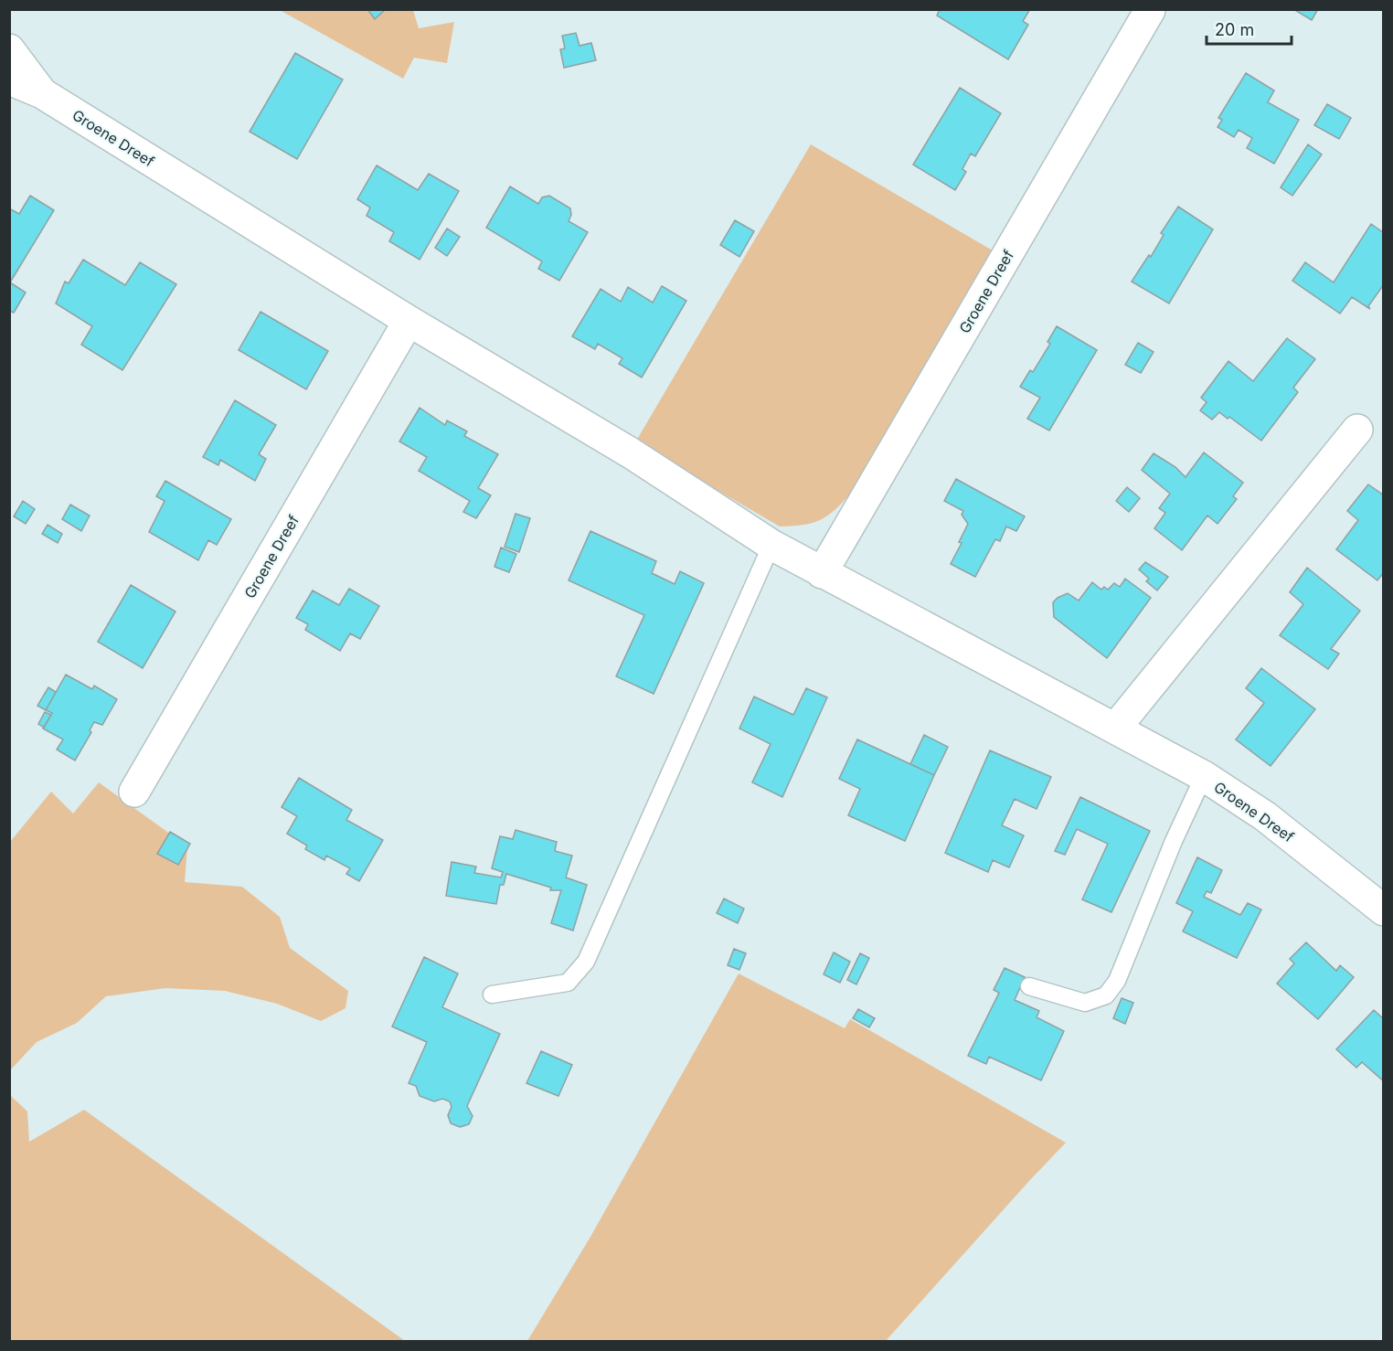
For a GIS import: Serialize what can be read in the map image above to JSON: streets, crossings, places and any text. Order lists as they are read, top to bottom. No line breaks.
{"streets":{"street":["Groene Dreef"]},"scale_bar":"20 m"}
